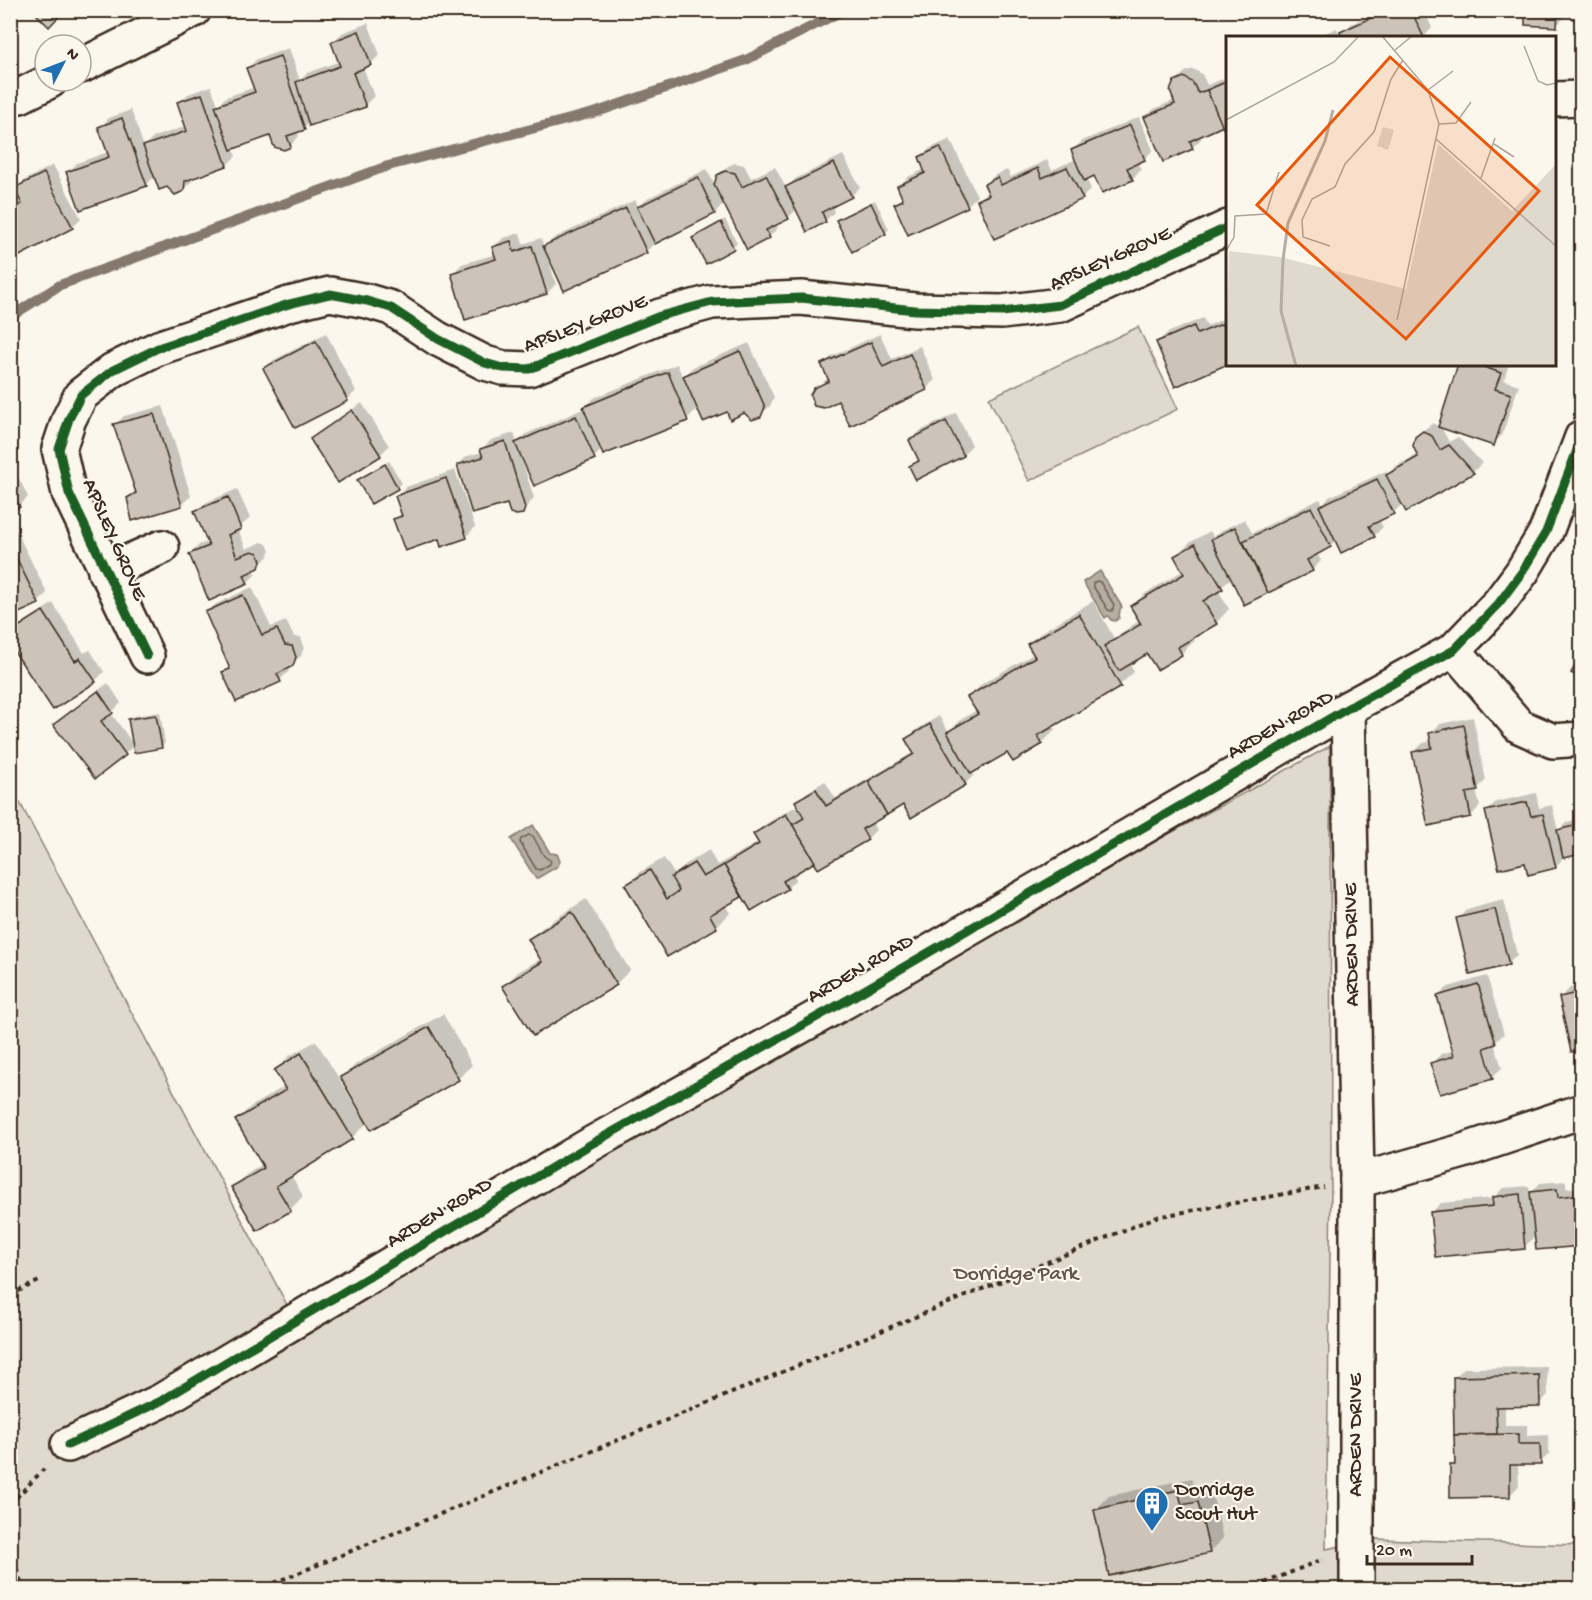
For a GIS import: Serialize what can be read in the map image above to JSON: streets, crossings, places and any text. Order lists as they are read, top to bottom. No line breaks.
{"streets":{"street":["APSLEY GROVE","ARDEN ROAD","ARDEN DRIVE"]},"crossings":[["ARDEN ROAD","ARDEN DRIVE"]],"parks":["Dorridge Park"],"places":{"building":["Dorridge Scout Hut"]},"scale_bar":"20 m","north":"top right"}
